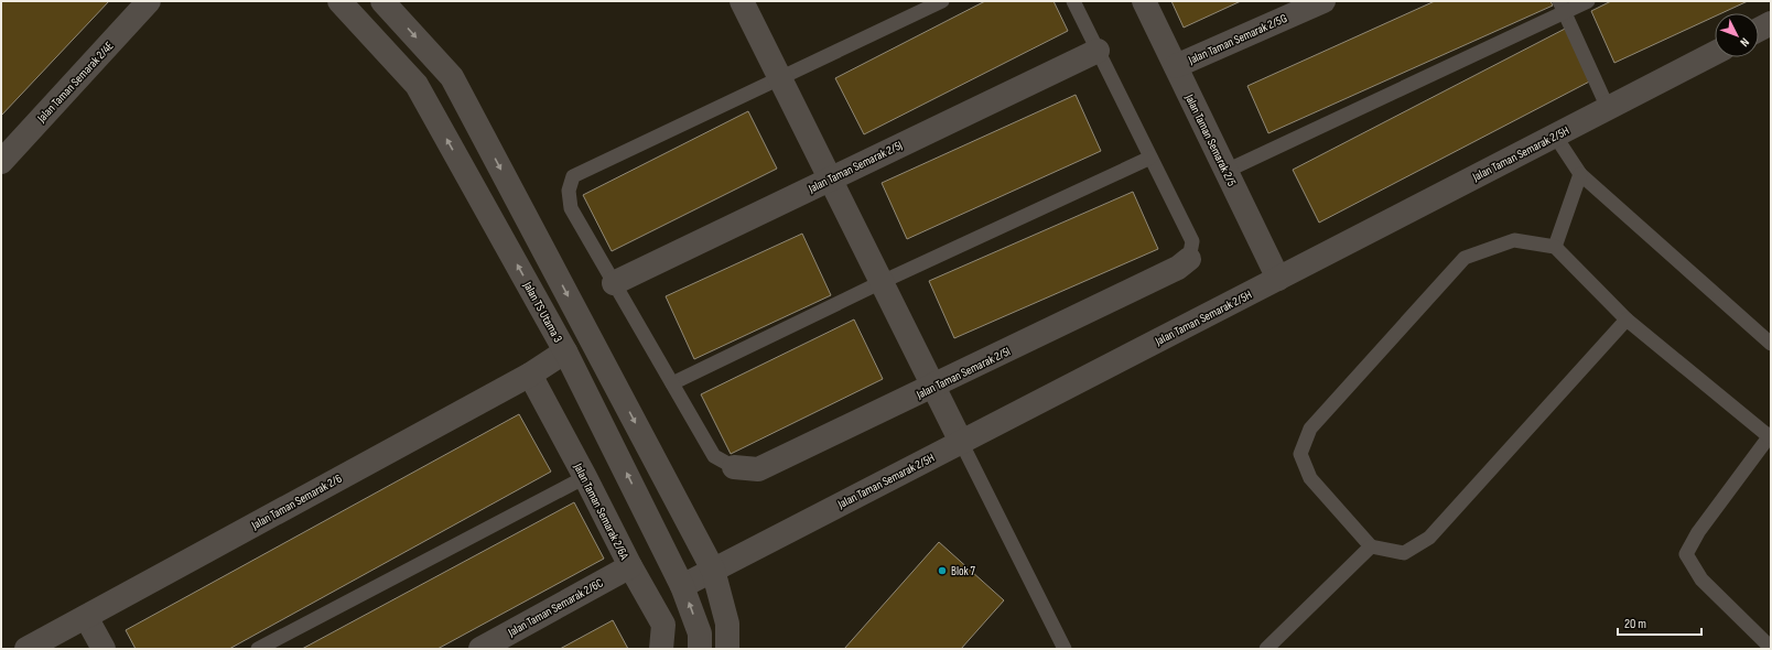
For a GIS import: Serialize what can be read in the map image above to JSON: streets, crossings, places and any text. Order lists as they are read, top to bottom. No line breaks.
{"streets":{"street":["Jalan Taman Semarak 2/5G","Jalan Taman Semarak 2/4E","Jalan Taman Semarak 2/5","Jalan Taman Semarak 2/5H","Jalan Taman Semarak 2/5J","Jalan TS Utama 3","Jalan Taman Semarak 2/5I","Jalan Taman Semarak 2/6","Jalan Taman Semarak 2/6A","Jalan Taman Semarak 2/6C"]},"crossings":[["Jalan Taman Semarak 2/5G","Jalan Taman Semarak 2/5"],["Jalan Taman Semarak 2/5","Jalan Taman Semarak 2/5H"],["Jalan Taman Semarak 2/5H","Jalan TS Utama 3"],["Jalan TS Utama 3","Jalan Taman Semarak 2/6"],["Jalan Taman Semarak 2/6","Jalan Taman Semarak 2/6A"],["Jalan Taman Semarak 2/6A","Jalan Taman Semarak 2/6C"]],"places":["Blok 7"],"scale_bar":"20 m","north":"bottom right"}
